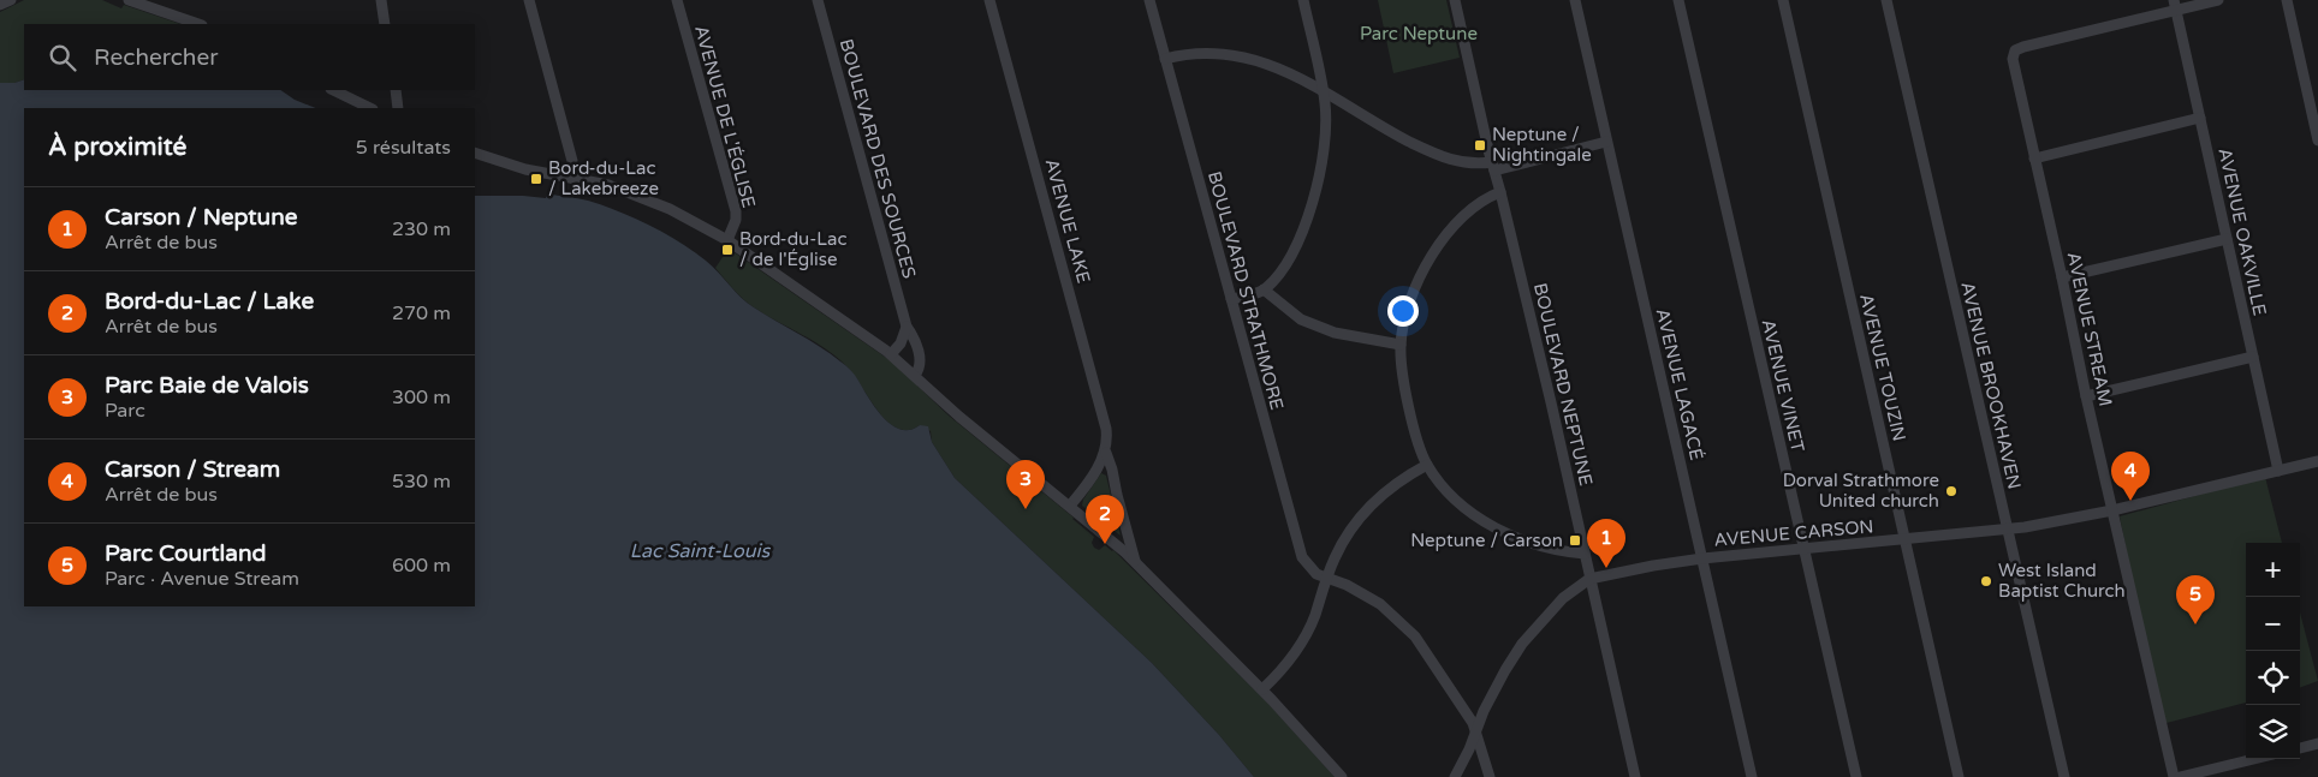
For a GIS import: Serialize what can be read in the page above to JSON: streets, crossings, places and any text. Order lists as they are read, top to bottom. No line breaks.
{"streets":{"street":["AVENUE DE L'ÉGLISE","BOULEVARD DES SOURCES","AVENUE LAKE","AVENUE OAKVILLE","BOULEVARD STRATHMORE","AVENUE STREAM","AVENUE TOUZIN","BOULEVARD NEPTUNE","AVENUE LAGACÉ","AVENUE VINET","AVENUE BROOKHAVEN","AVENUE CARSON"]},"crossings":[["AVENUE OAKVILLE","AVENUE STREAM"],["AVENUE OAKVILLE","AVENUE CARSON"],["AVENUE STREAM","AVENUE CARSON"],["AVENUE TOUZIN","AVENUE CARSON"],["BOULEVARD NEPTUNE","AVENUE CARSON"],["AVENUE LAGACÉ","AVENUE CARSON"],["AVENUE VINET","AVENUE CARSON"],["AVENUE BROOKHAVEN","AVENUE CARSON"]],"water":["Lac Saint-Louis"],"parks":["Parc Neptune"],"places":{"transit":["Neptune / Nightingale","Bord-du-Lac / Lakebreeze","Bord-du-Lac / de l'Église","Neptune / Carson"],"other":["Dorval Strathmore United church","West Island Baptist Church"]},"page":{"search":"Rechercher","heading":["À proximité","5 résultats"],"list":[{"mark":"1","name":"Carson / Neptune","note":"Arrêt de bus","value":"230 m"},{"mark":"2","name":"Bord-du-Lac / Lake","note":"Arrêt de bus","value":"270 m"},{"mark":"3","name":"Parc Baie de Valois","note":"Parc","value":"300 m"},{"mark":"4","name":"Carson / Stream","note":"Arrêt de bus","value":"530 m"},{"mark":"5","name":"Parc Courtland","note":"Parc · Avenue Stream","value":"600 m"}],"pins":["4","3","2","1","5"],"map_buttons":["+","−"]}}
